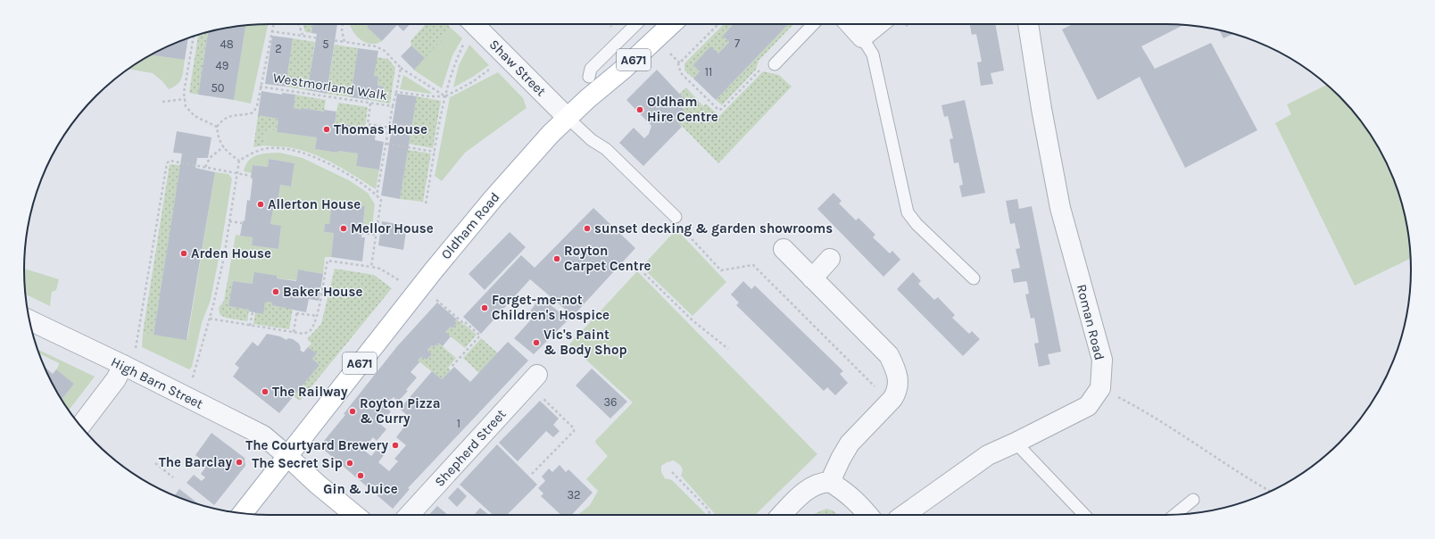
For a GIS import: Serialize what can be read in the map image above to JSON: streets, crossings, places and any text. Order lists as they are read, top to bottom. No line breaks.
{"streets":{"main road":["A671","Oldham Road"],"street":["Shaw Street","Roman Road","High Barn Street","Shepherd Street"],"path":["Westmorland Walk"]},"crossings":[["A671","Oldham Road"],["A671","High Barn Street"],["Shaw Street","Oldham Road"],["Oldham Road","High Barn Street"]],"places":["Oldham Hire Centre","Thomas House","Allerton House","Mellor House","sunset decking & garden showrooms","Arden House","Royton Carpet Centre","Baker House","Forget-me-not Children's Hospice","Vic's Paint & Body Shop","The Railway","Royton Pizza & Curry","The Courtyard Brewery","The Barclay","The Secret Sip","Gin & Juice"],"house_numbers":["7","48","5","2","49","11","50","36","1","32"]}
